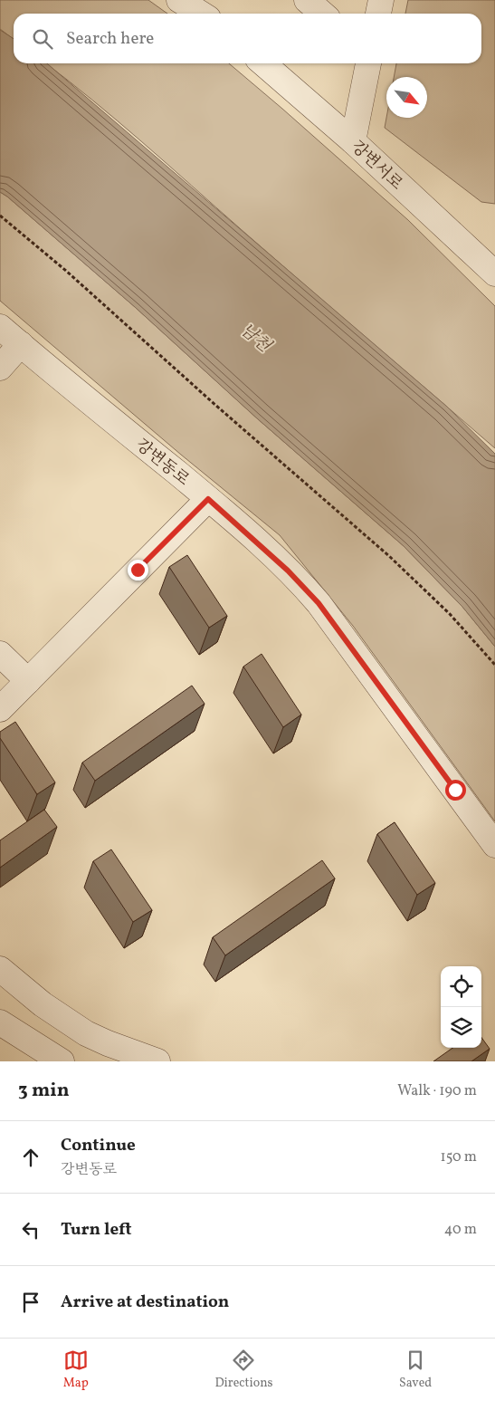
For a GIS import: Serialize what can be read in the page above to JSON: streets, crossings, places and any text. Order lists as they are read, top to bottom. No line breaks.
{"streets":{"street":["강변서로","강변동로"]},"water":["남천"],"north":"bottom right","page":{"search":"Search here","heading":["3 min","Walk · 190 m"],"list":[["Continue","강변동로","150 m"],["Turn left","40 m"],"Arrive at destination"],"nav":["Map","Directions","Saved"]}}
